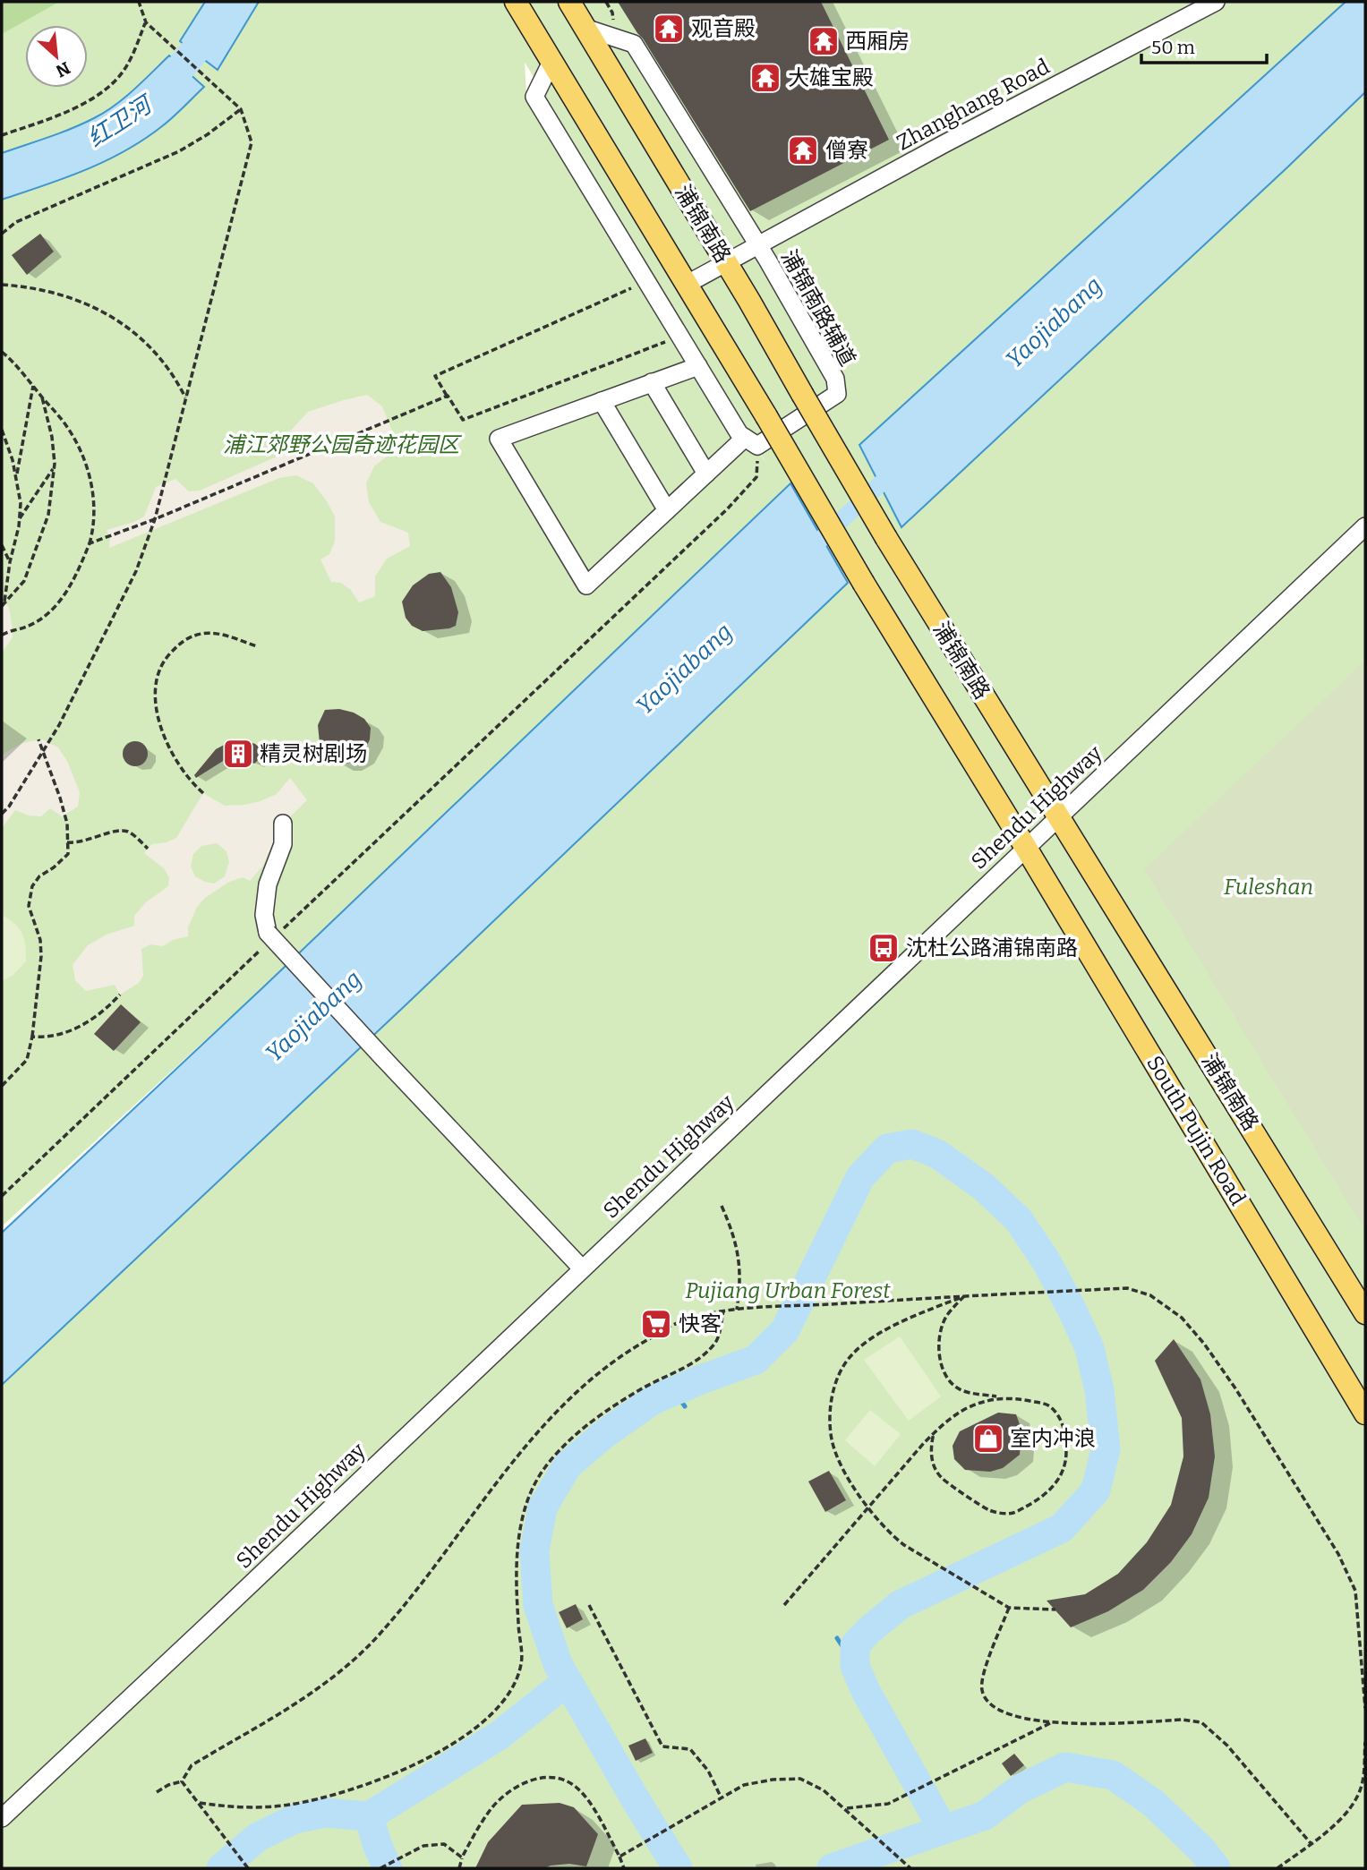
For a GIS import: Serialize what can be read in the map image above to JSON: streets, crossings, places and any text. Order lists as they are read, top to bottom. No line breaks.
{"streets":{"main road":["浦锦南路","South Pujin Road"],"street":["Zhanghang Road","浦锦南路辅道","Shendu Highway"]},"crossings":[["Zhanghang Road","浦锦南路"],["Zhanghang Road","浦锦南路辅道"],["Zhanghang Road","South Pujin Road"],["浦锦南路","浦锦南路辅道"],["浦锦南路","Shendu Highway"],["Shendu Highway","South Pujin Road"]],"water":["红卫河","Yaojiabang"],"parks":["浦江郊野公园奇迹花园区","Fuleshan","Pujiang Urban Forest"],"places":{"temple":["观音殿","西厢房","大雄宝殿","僧寮"],"building":["精灵树剧场"],"bus stop":["沈杜公路浦锦南路"],"supermarket":["快客"],"shop":["室内冲浪"]},"scale_bar":"50 m","north":"bottom right"}
